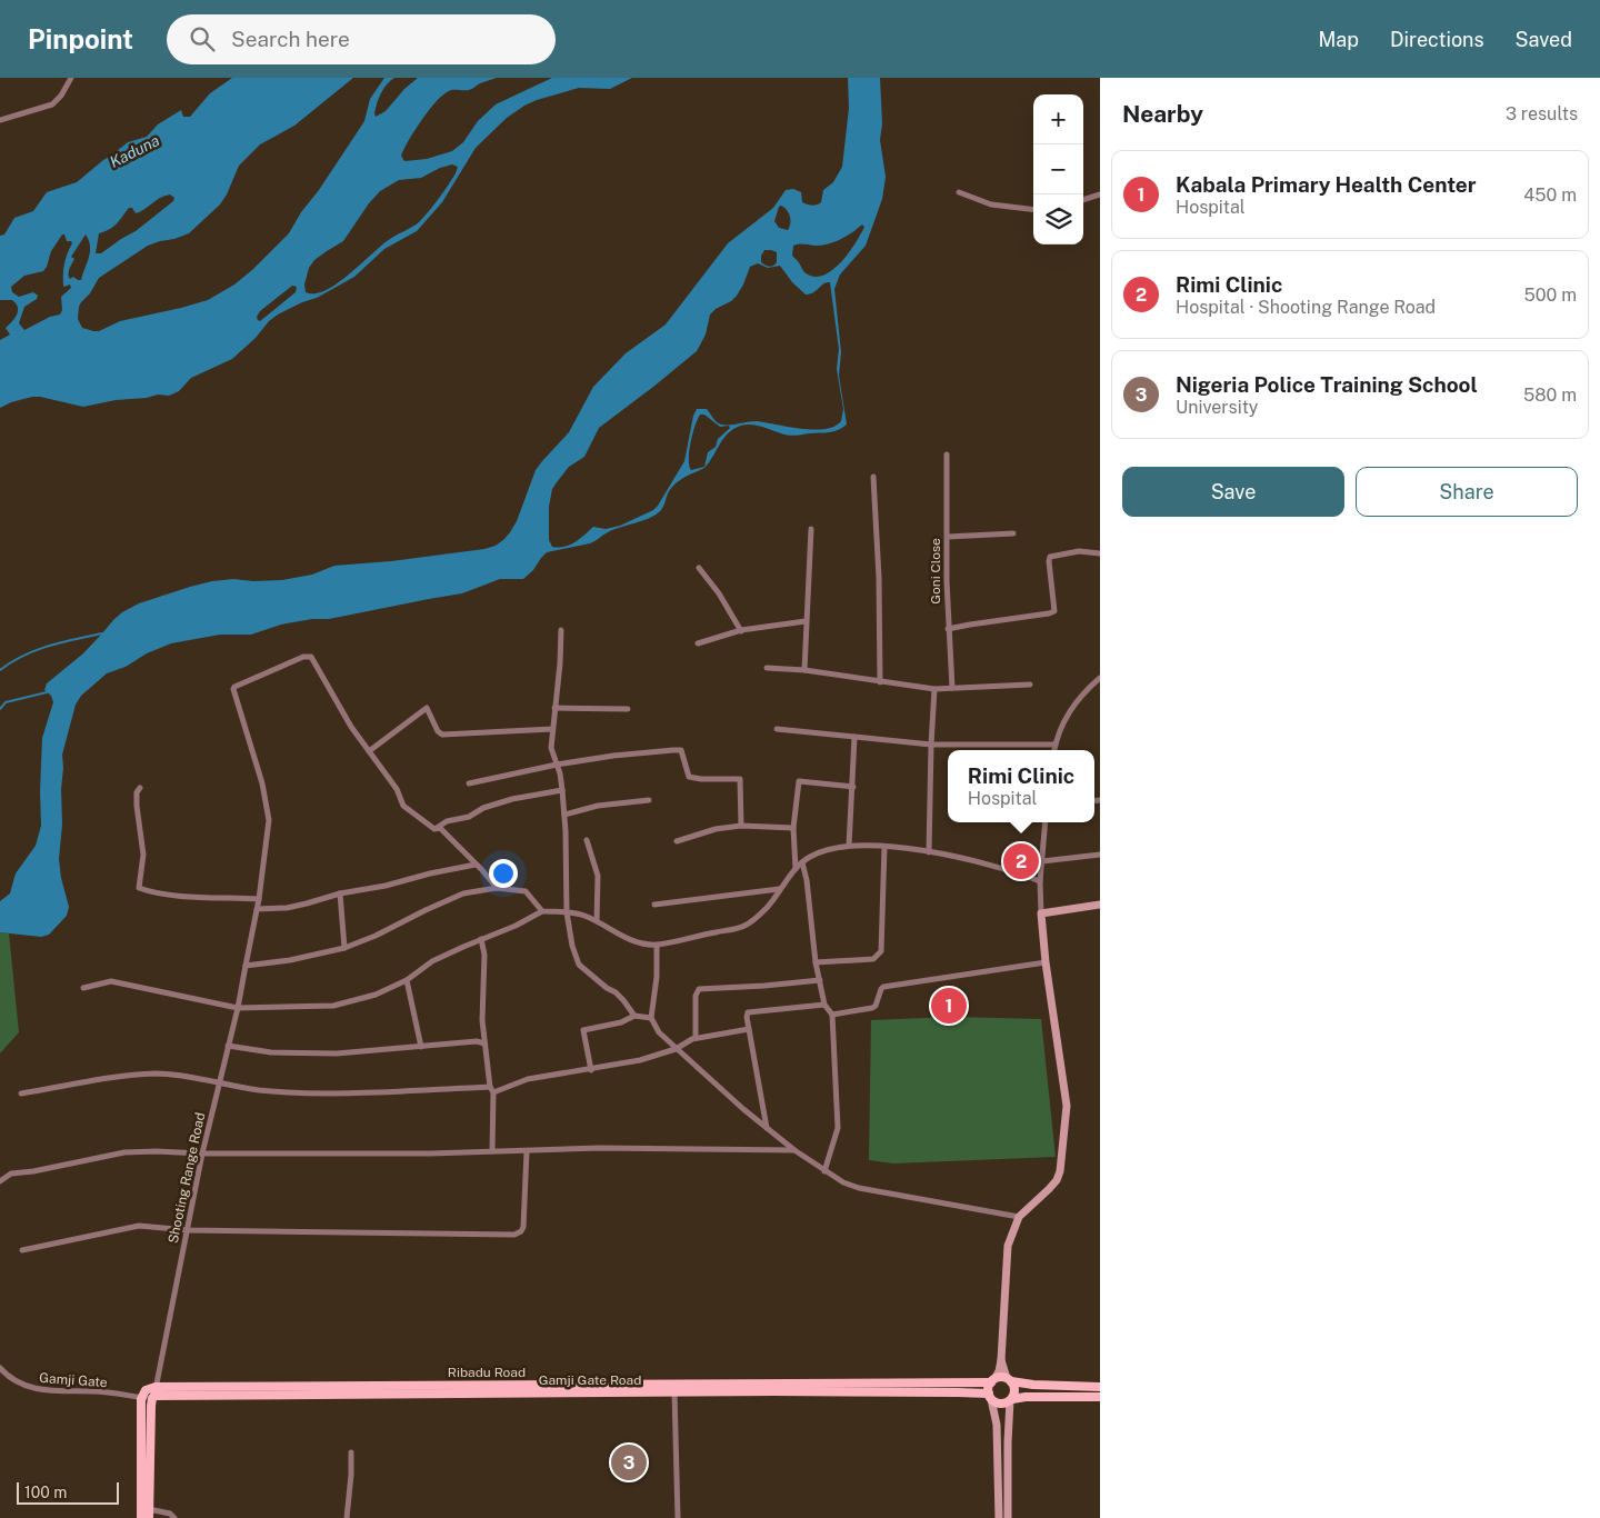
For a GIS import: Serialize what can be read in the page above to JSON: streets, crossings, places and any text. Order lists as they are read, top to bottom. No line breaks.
{"streets":{"main road":["Gamji Gate Road"],"street":["Goni Close","Shooting Range Road","Gamji Gate"]},"crossings":[["Shooting Range Road","Gamji Gate Road"]],"water":["Kaduna"],"scale_bar":"100 m","page":{"header":"Pinpoint","search":"Search here","nav":["Map","Directions","Saved"],"heading":["Nearby","3 results"],"map_buttons":["+","−"],"list":[{"mark":"1","name":"Kabala Primary Health Center","note":"Hospital","value":"450 m"},{"mark":"2","name":"Rimi Clinic","note":"Hospital · Shooting Range Road","value":"500 m"},{"mark":"3","name":"Nigeria Police Training School","note":"University","value":"580 m"}],"buttons":["Save","Share"],"popup":["Rimi Clinic","Hospital"],"pins":["2","1","3"],"scale":"100 m"}}
